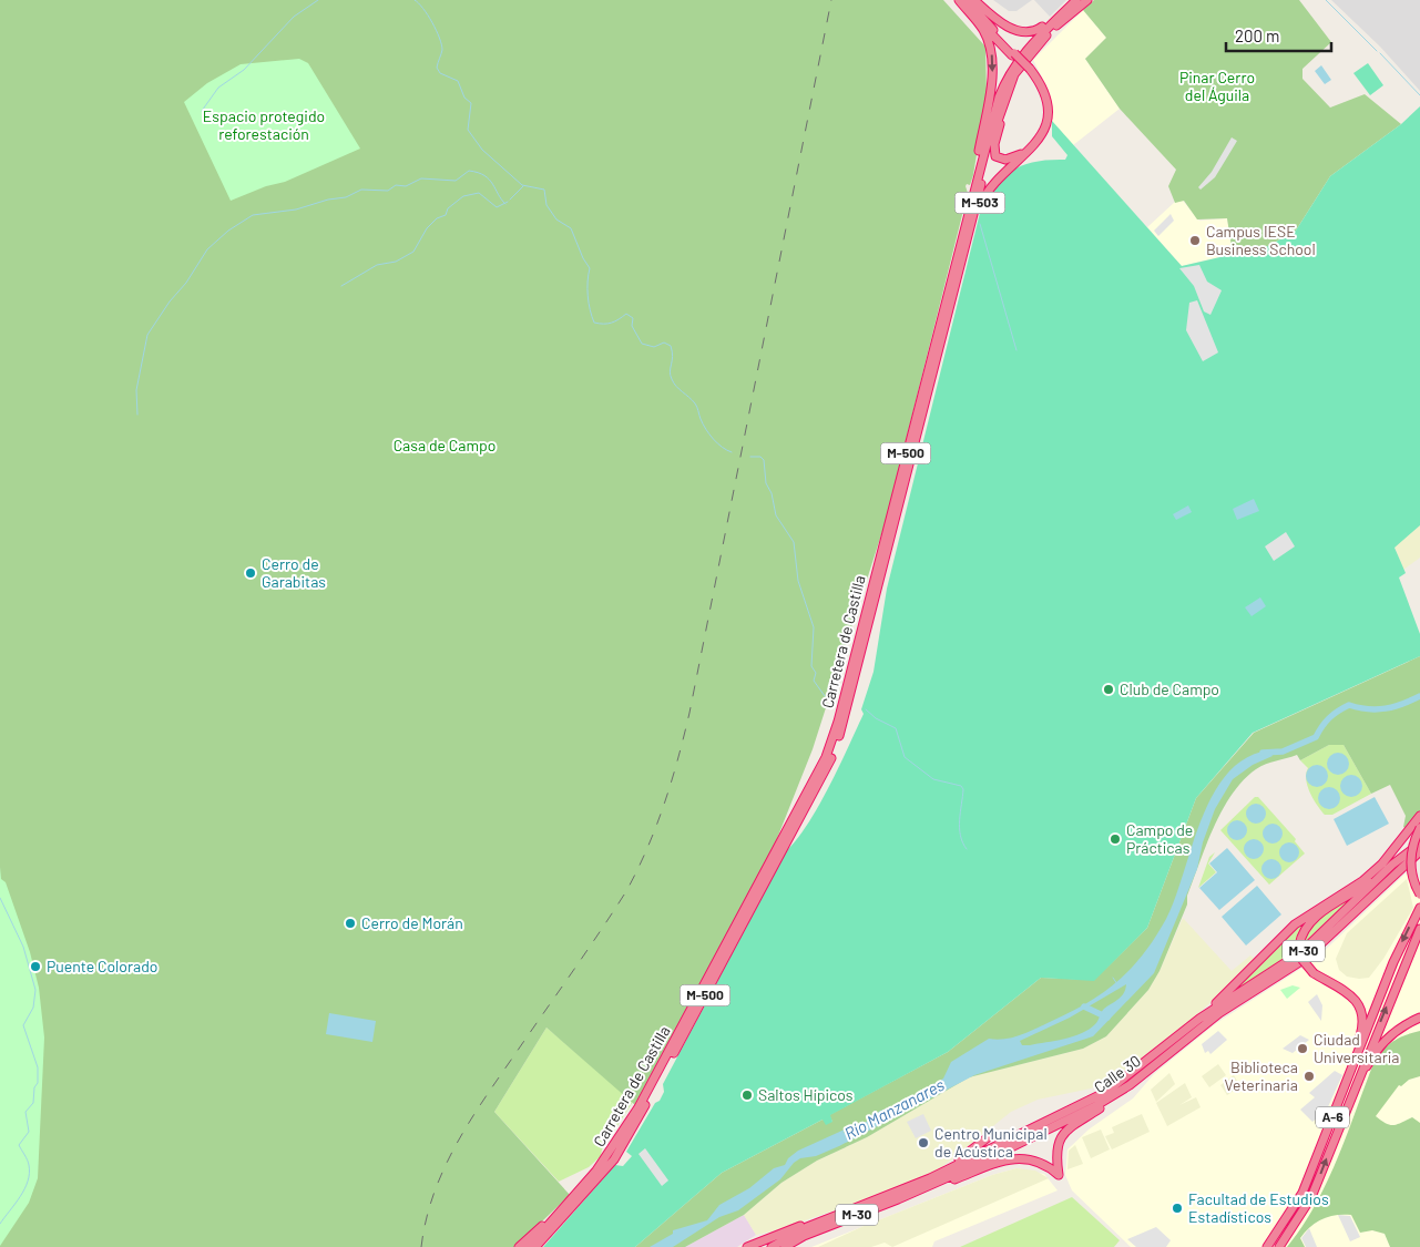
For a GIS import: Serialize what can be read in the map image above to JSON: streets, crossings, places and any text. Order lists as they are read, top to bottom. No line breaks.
{"streets":{"highway":["M-503","M-500","Carretera de Castilla","M-30","Calle 30","A-6"]},"crossings":[["M-503","M-500"],["M-503","Carretera de Castilla"],["M-500","Carretera de Castilla"],["M-30","Calle 30"]],"water":["Río Manzanares"],"parks":["Pinar Cerro del Águila","Espacio protegido reforestación","Casa de Campo"],"places":["Campus IESE Business School","Cerro de Garabitas","Club de Campo","Campo de Prácticas","Cerro de Morán","Puente Colorado","Ciudad Universitaria","Biblioteca Veterinaria","Saltos Hípicos","Centro Municipal de Acústica","Facultad de Estudios Estadísticos"],"scale_bar":"200 m"}
